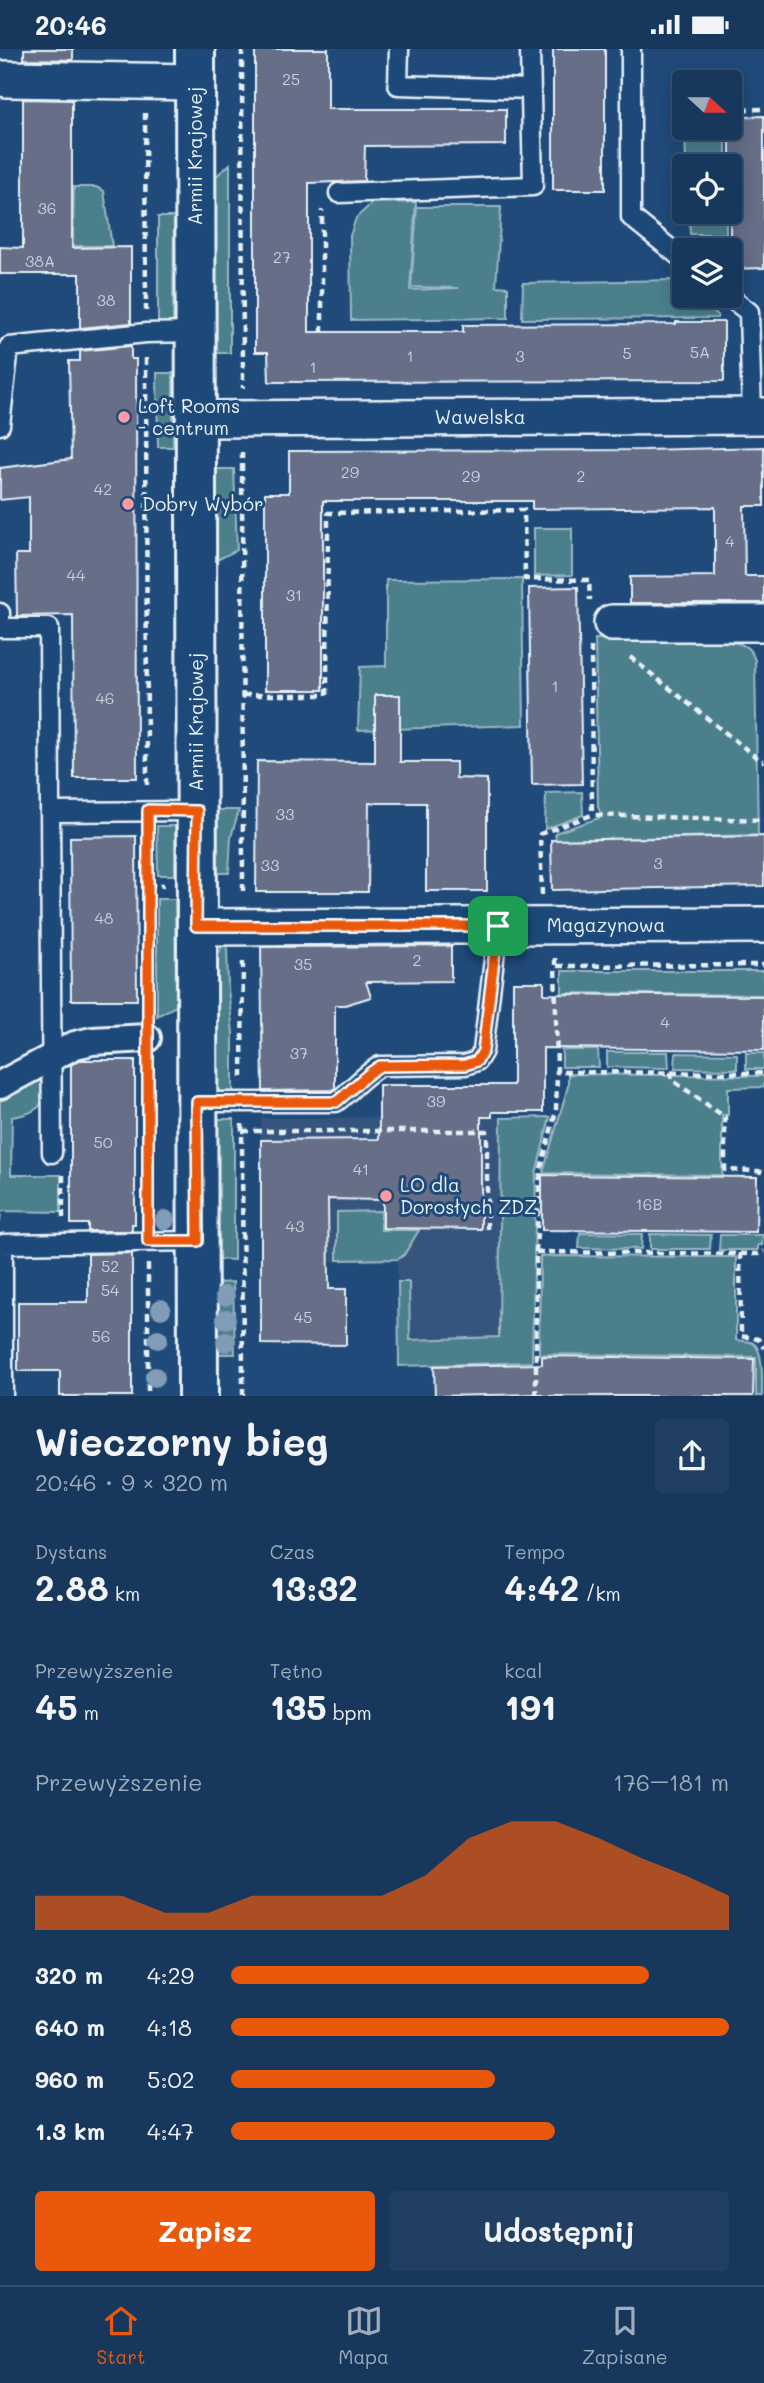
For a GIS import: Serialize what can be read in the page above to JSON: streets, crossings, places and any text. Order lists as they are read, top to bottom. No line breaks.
{"streets":{"street":["Armii Krajowej","Wawelska","Magazynowa"]},"crossings":[["Armii Krajowej","Wawelska"],["Armii Krajowej","Magazynowa"]],"places":["Loft Rooms - centrum","Dobry Wybór","LO dla Dorosłych ZDZ"],"house_numbers":["25","36","27","38A","38","5A","5","1","3","1","29","29","2","42","4","44","31","1","46","33","3","33","48","2","35","4","37","39","50","41","16B","43","52","54","45","56"],"north":"right","page":{"status":"20:46","heading":["Wieczorny bieg","20:46 · 9 × 320 m"],"stats":[["Dystans","2.88 km"],["Czas","13:32"],["Tempo","4:42 /km"],["Przewyższenie","45 m"],["Tętno","135 bpm"],["kcal","191"]],"chart":["Przewyższenie","176–181 m"],"list":[{"name":"320 m","note":"4:29"},{"name":"640 m","note":"4:18"},{"name":"960 m","note":"5:02"},{"name":"1.3 km","note":"4:47"}],"buttons":["Zapisz","Udostępnij"],"tabs":["Start","Mapa","Zapisane"]}}
